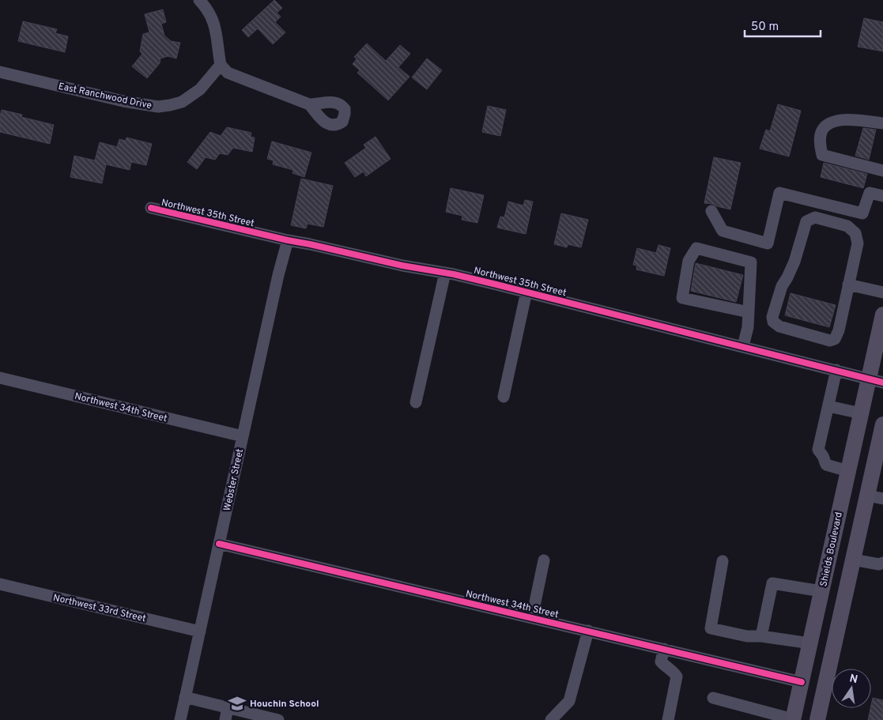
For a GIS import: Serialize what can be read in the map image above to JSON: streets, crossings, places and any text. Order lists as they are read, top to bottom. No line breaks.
{"streets":{"main road":["Shields Boulevard"],"street":["East Ranchwood Drive","Northwest 35th Street","Northwest 34th Street","Webster Street","Northwest 33rd Street"]},"crossings":[["Northwest 35th Street","Webster Street"],["Northwest 35th Street","Shields Boulevard"],["Northwest 34th Street","Webster Street"],["Northwest 34th Street","Shields Boulevard"],["Webster Street","Northwest 33rd Street"]],"places":{"school or university":["Houchin School"]},"scale_bar":"50 m","north":"top"}
